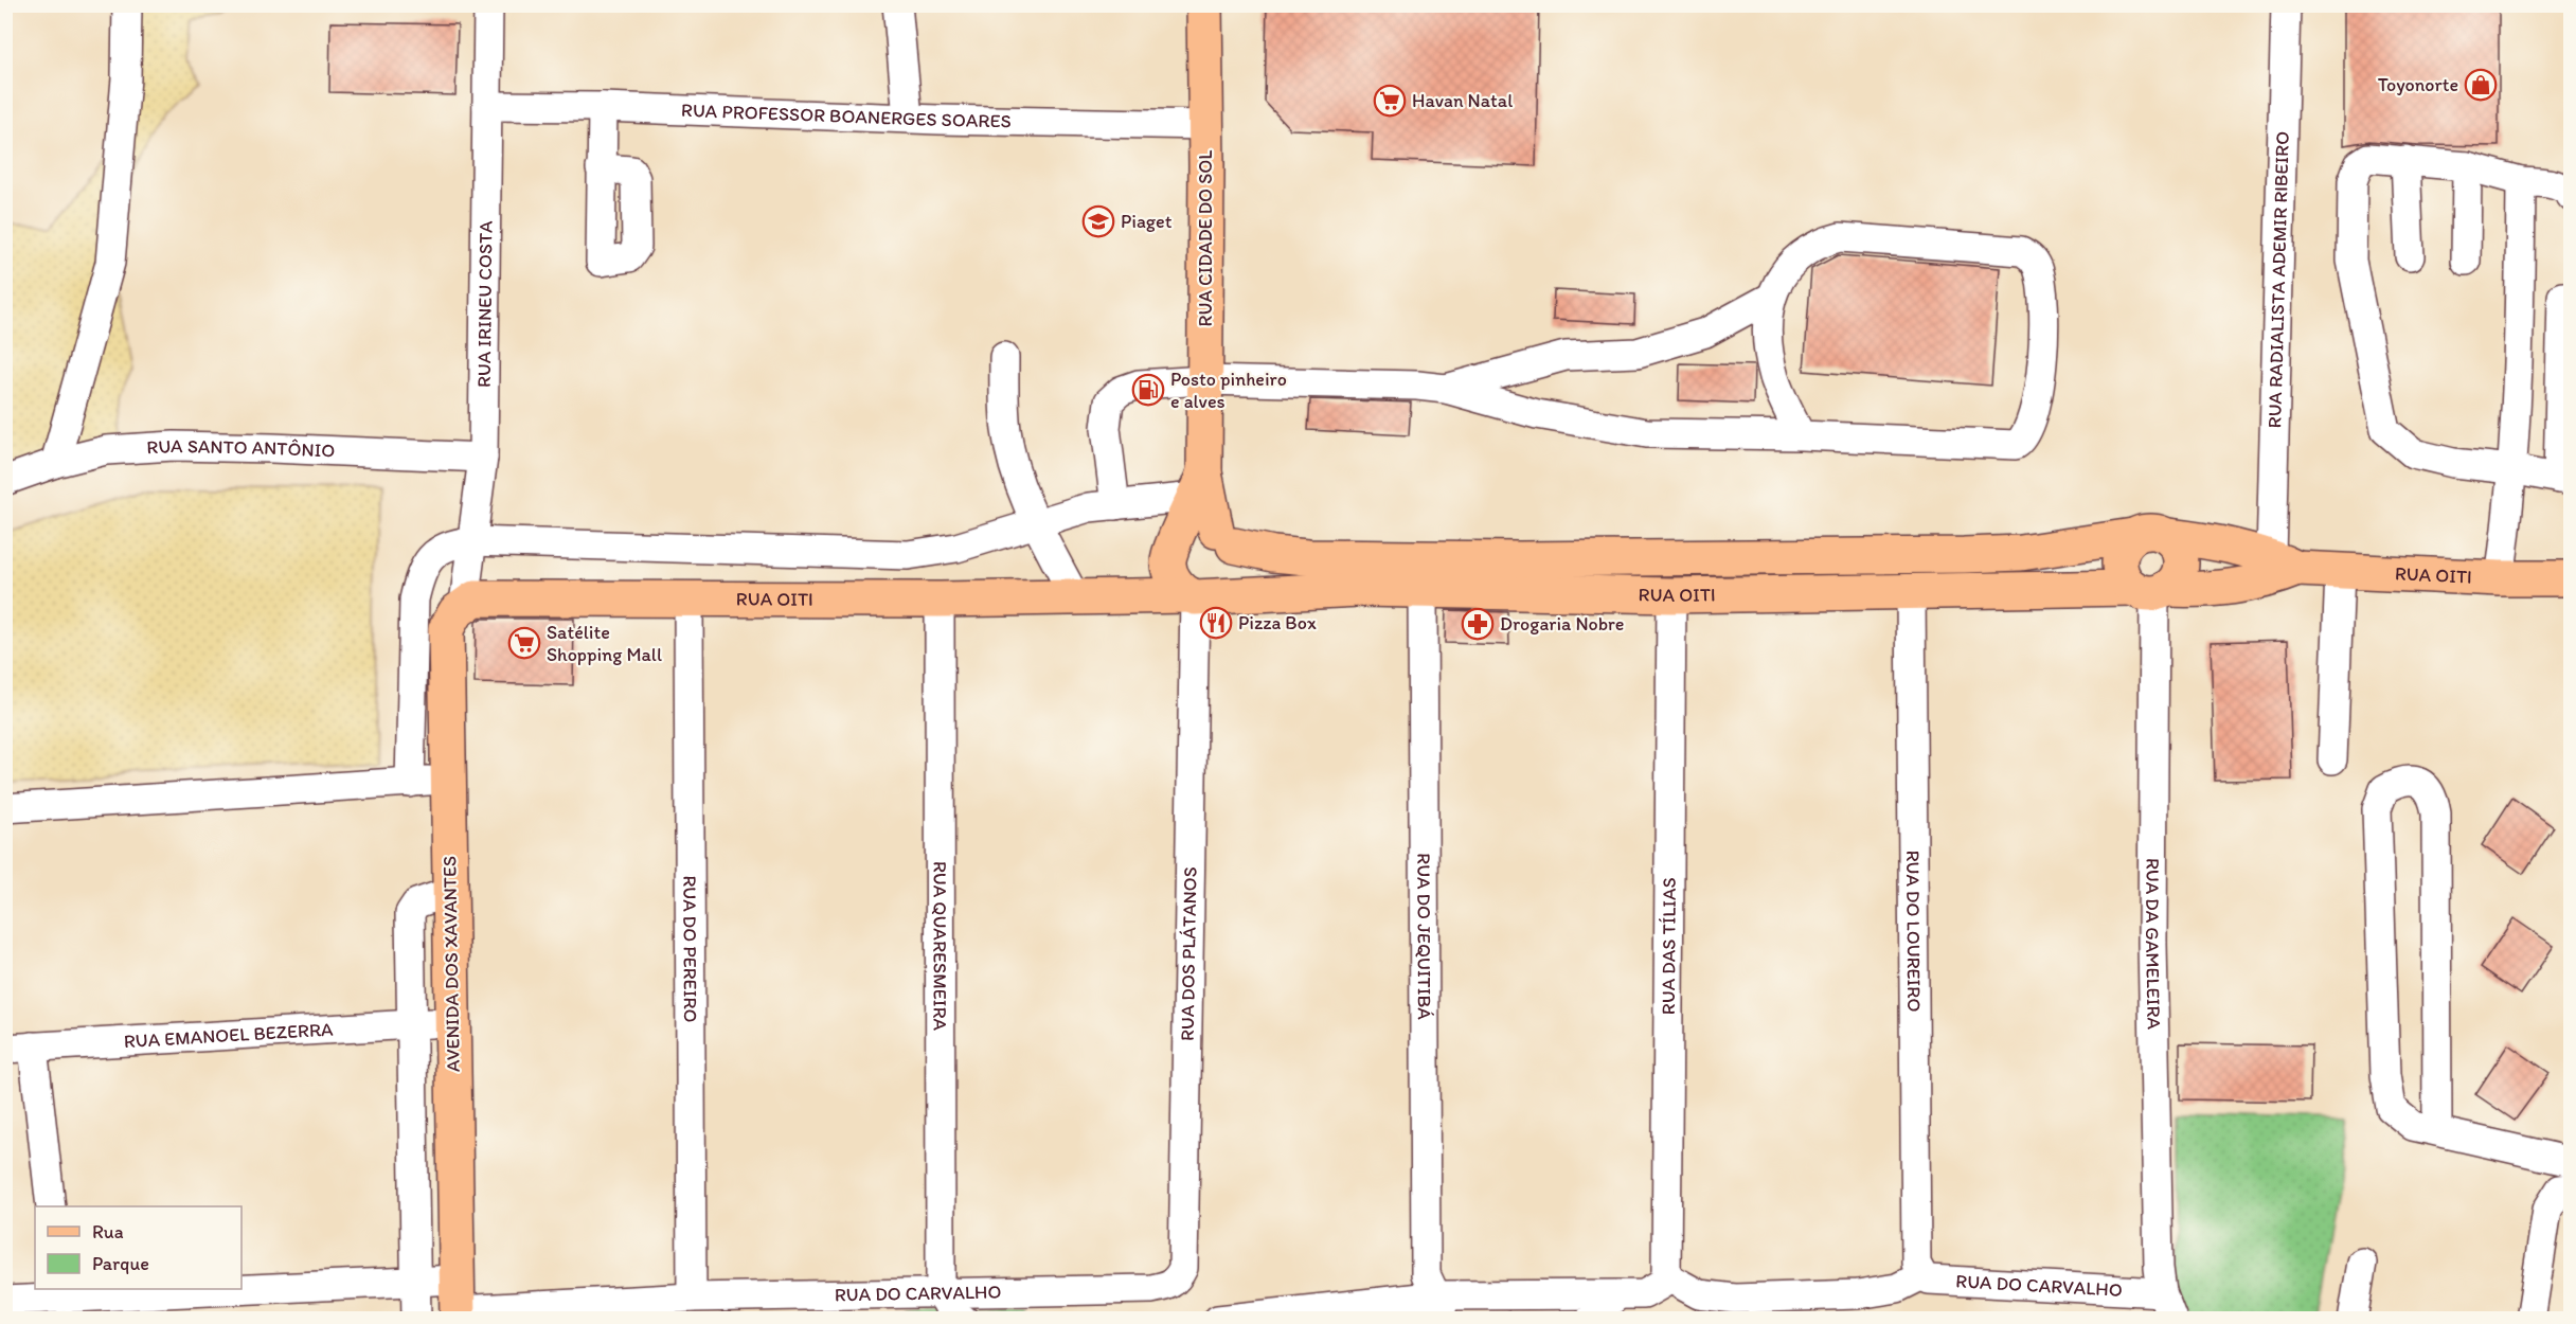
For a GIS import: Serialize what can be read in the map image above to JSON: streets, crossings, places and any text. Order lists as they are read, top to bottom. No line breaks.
{"streets":{"main road":["RUA CIDADE DO SOL","RUA OITI","AVENIDA DOS XAVANTES"],"street":["RUA PROFESSOR BOANERGES SOARES","RUA RADIALISTA ADEMIR RIBEIRO","RUA IRINEU COSTA","RUA SANTO ANTÔNIO","RUA DO LOUREIRO","RUA DO JEQUITIBÁ","RUA DA GAMELEIRA","RUA DAS TÍLIAS","RUA QUARESMEIRA","RUA DO PEREIRO","RUA DOS PLÁTANOS","RUA EMANOEL BEZERRA","RUA DO CARVALHO"]},"crossings":[["RUA PROFESSOR BOANERGES SOARES","RUA CIDADE DO SOL"],["RUA PROFESSOR BOANERGES SOARES","RUA IRINEU COSTA"],["RUA CIDADE DO SOL","RUA OITI"],["RUA CIDADE DO SOL","RUA DOS PLÁTANOS"],["RUA RADIALISTA ADEMIR RIBEIRO","RUA OITI"],["RUA IRINEU COSTA","RUA SANTO ANTÔNIO"],["RUA IRINEU COSTA","RUA OITI"],["RUA IRINEU COSTA","AVENIDA DOS XAVANTES"],["RUA OITI","RUA DO LOUREIRO"],["RUA OITI","RUA DO JEQUITIBÁ"],["RUA OITI","RUA DA GAMELEIRA"],["RUA OITI","RUA DAS TÍLIAS"],["RUA OITI","RUA QUARESMEIRA"],["RUA OITI","RUA DO PEREIRO"],["RUA OITI","RUA DOS PLÁTANOS"],["RUA OITI","AVENIDA DOS XAVANTES"],["RUA DO LOUREIRO","RUA DO CARVALHO"],["RUA DA GAMELEIRA","RUA DO CARVALHO"],["RUA QUARESMEIRA","RUA DO CARVALHO"],["RUA DO PEREIRO","RUA DO CARVALHO"],["RUA DOS PLÁTANOS","RUA DO CARVALHO"],["AVENIDA DOS XAVANTES","RUA EMANOEL BEZERRA"],["AVENIDA DOS XAVANTES","RUA DO CARVALHO"]],"places":{"shop":["Toyonorte"],"supermarket":["Havan Natal","Satélite Shopping Mall"],"school or university":["Piaget"],"fuel station":["Posto pinheiro e alves"],"restaurant":["Pizza Box"],"pharmacy":["Drogaria Nobre"]},"legend":["Rua","Parque"]}
